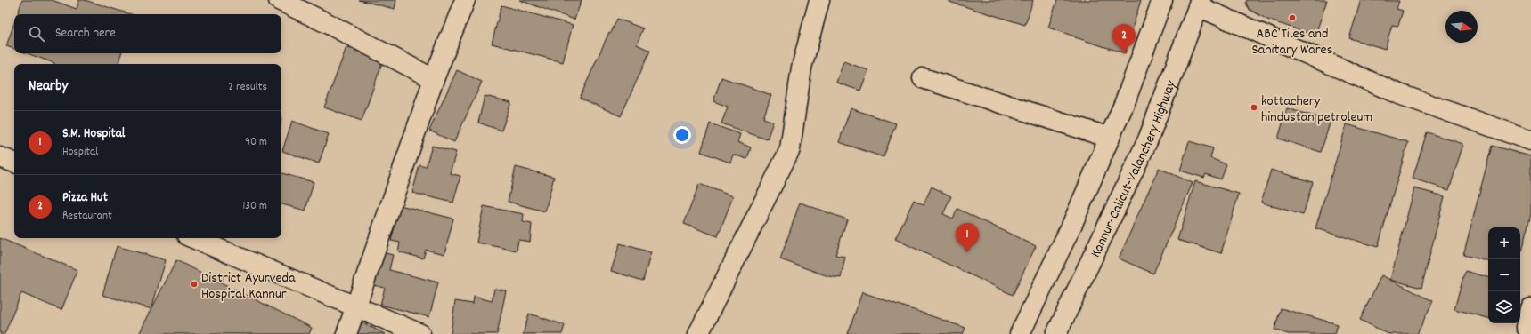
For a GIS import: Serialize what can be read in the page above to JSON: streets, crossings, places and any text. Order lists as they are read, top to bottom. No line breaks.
{"streets":{"main road":["Kannur-Calicut-Valanchery Highway"]},"places":["ABC Tiles and Sanitary Wares","kottachery hindustan petroleum","District Ayurveda Hospital Kannur"],"north":"right","page":{"search":"Search here","pins":["2","1"],"heading":["Nearby","2 results"],"list":[{"mark":"1","name":"S.M. Hospital","note":"Hospital","value":"90 m"},{"mark":"2","name":"Pizza Hut","note":"Restaurant","value":"130 m"}],"map_buttons":["+","−"]}}
